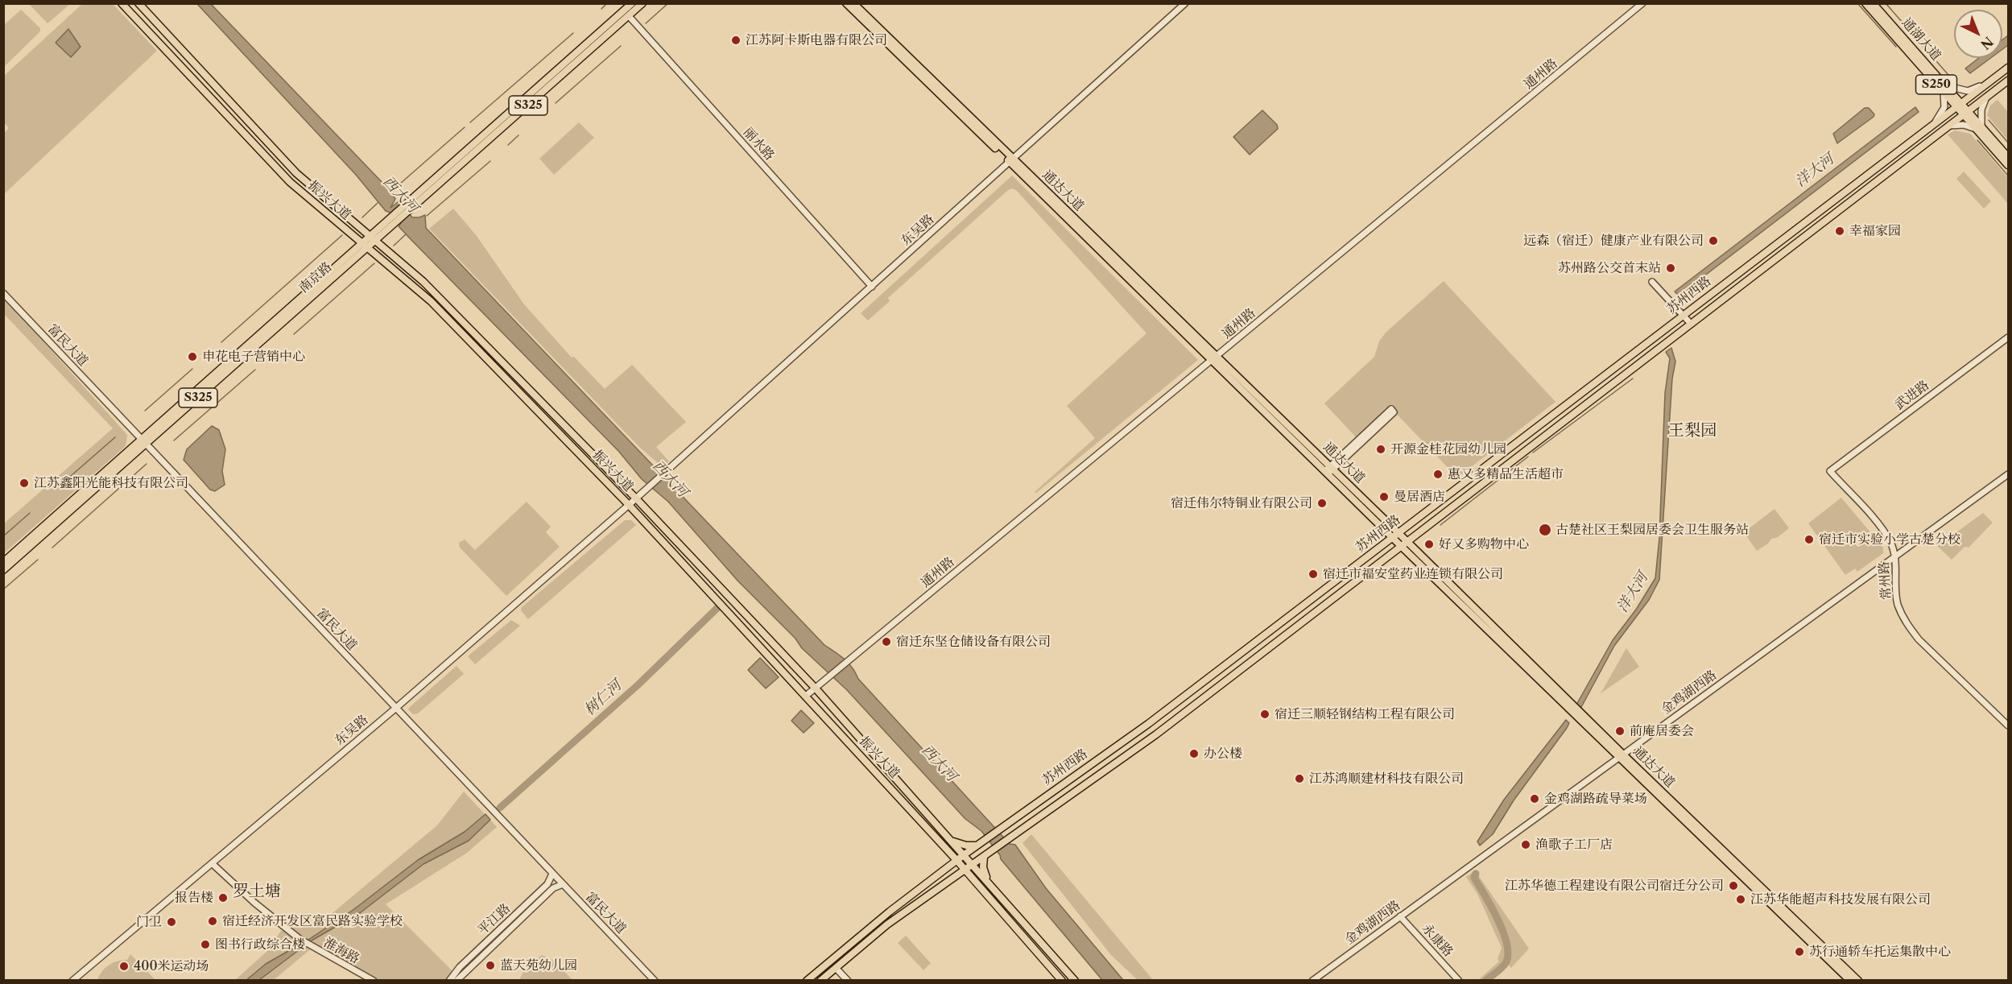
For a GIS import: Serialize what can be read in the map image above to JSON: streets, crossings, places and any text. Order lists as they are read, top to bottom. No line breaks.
{"streets":{"main road":["通湖大道","S250","S325","通达大道","振兴大道","南京路","苏州西路"],"street":["通州路","丽水路","东吴路","富民大道","武进路","常州路","金鸡湖西路","平江路","永康路","淮海路"]},"crossings":[["通湖大道","苏州西路"],["通州路","通达大道"],["通州路","振兴大道"],["丽水路","东吴路"],["丽水路","南京路"],["通达大道","东吴路"],["通达大道","苏州西路"],["通达大道","金鸡湖西路"],["振兴大道","东吴路"],["振兴大道","南京路"],["振兴大道","苏州西路"],["东吴路","富民大道"],["东吴路","淮海路"],["南京路","富民大道"],["富民大道","平江路"],["武进路","常州路"],["常州路","金鸡湖西路"],["金鸡湖西路","永康路"]],"districts":["王梨园","罗土塘"],"water":["洋大河","西大河","树仁河"],"places":["江苏阿卡斯电器有限公司","幸福家园","远森（宿迁）健康产业有限公司","苏州路公交首末站","申花电子营销中心","开源金桂花园幼儿园","惠又多精品生活超市","江苏鑫阳光能科技有限公司","曼居酒店","宿迁伟尔特铜业有限公司","古楚社区王梨园居委会卫生服务站","宿迁市实验小学古楚分校","好又多购物中心","宿迁市福安堂药业连锁有限公司","宿迁东坚仓储设备有限公司","宿迁三顺轻钢结构工程有限公司","前庵居委会","办公楼","江苏鸿顺建材科技有限公司","金鸡湖路疏导菜场","渔歌子工厂店","江苏华德工程建设有限公司宿迁分公司","报告楼","江苏华能超声科技发展有限公司","宿迁经济开发区富民路实验学校","门卫","图书行政综合楼","苏行通轿车托运集散中心","蓝天苑幼儿园","400米运动场"],"north":"bottom right"}
